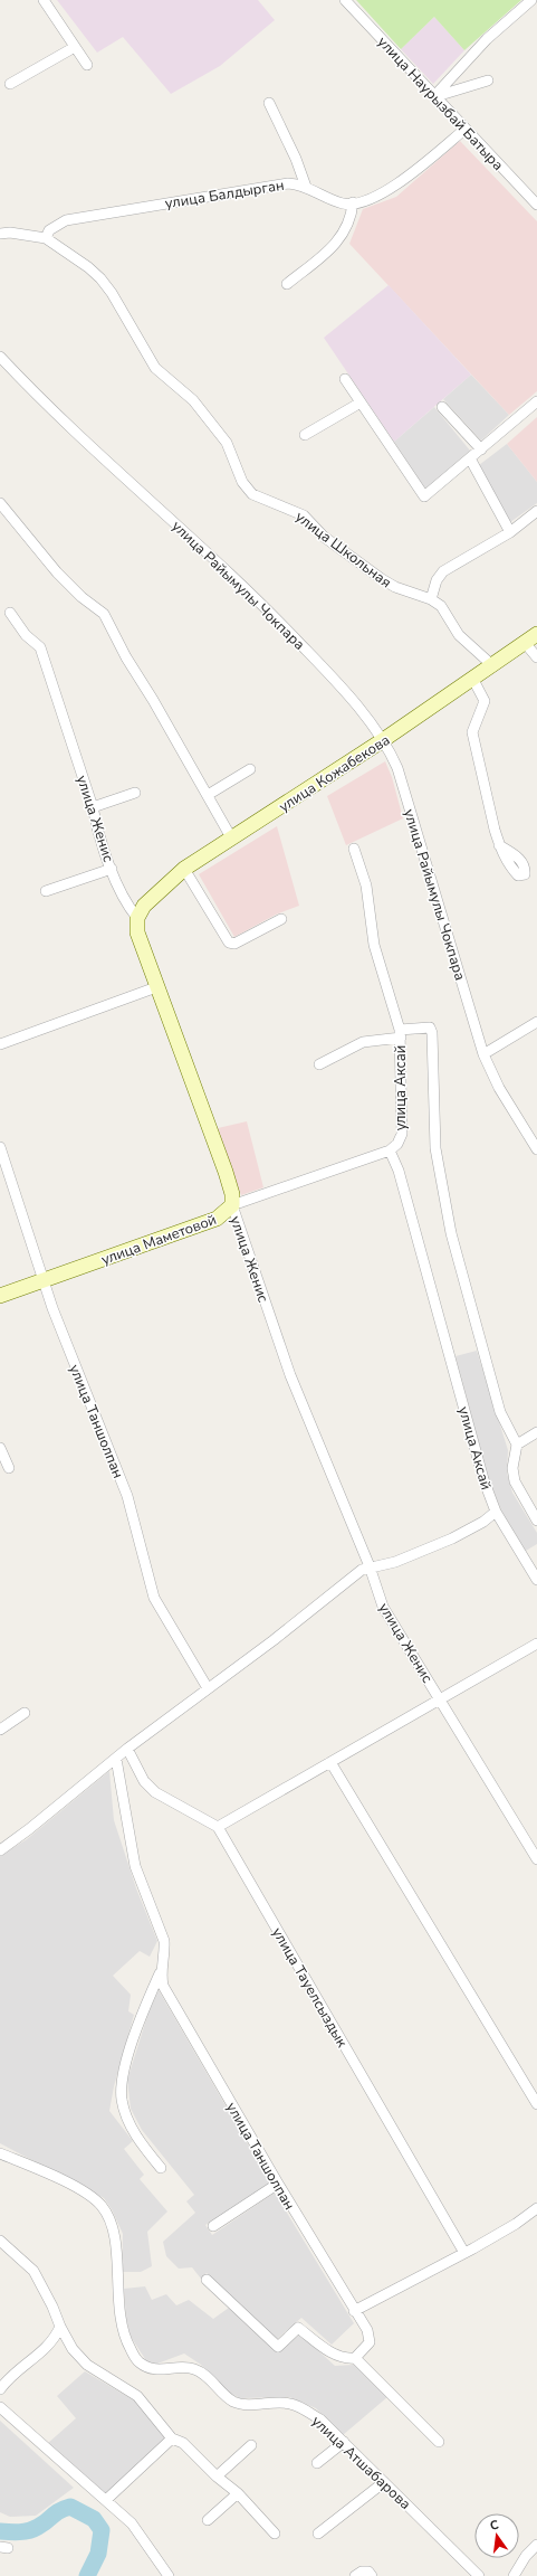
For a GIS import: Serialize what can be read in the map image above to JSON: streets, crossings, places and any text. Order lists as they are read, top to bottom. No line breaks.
{"streets":{"main road":["улица Кожабекова","улица Женис","улица Маметовой"],"street":["улица Наурызбай Батыра","улица Балдырган","улица Школьная","улица Райымулы Чокпара","улица Аксай","улица Таншолпан","улица Тауелсыздык","улица Атшабарова"]},"crossings":[["улица Наурызбай Батыра","улица Балдырган"],["улица Балдырган","улица Школьная"],["улица Школьная","улица Кожабекова"],["улица Райымулы Чокпара","улица Кожабекова"],["улица Кожабекова","улица Женис"],["улица Женис","улица Маметовой"],["улица Аксай","улица Маметовой"],["улица Маметовой","улица Таншолпан"]],"north":"top"}
